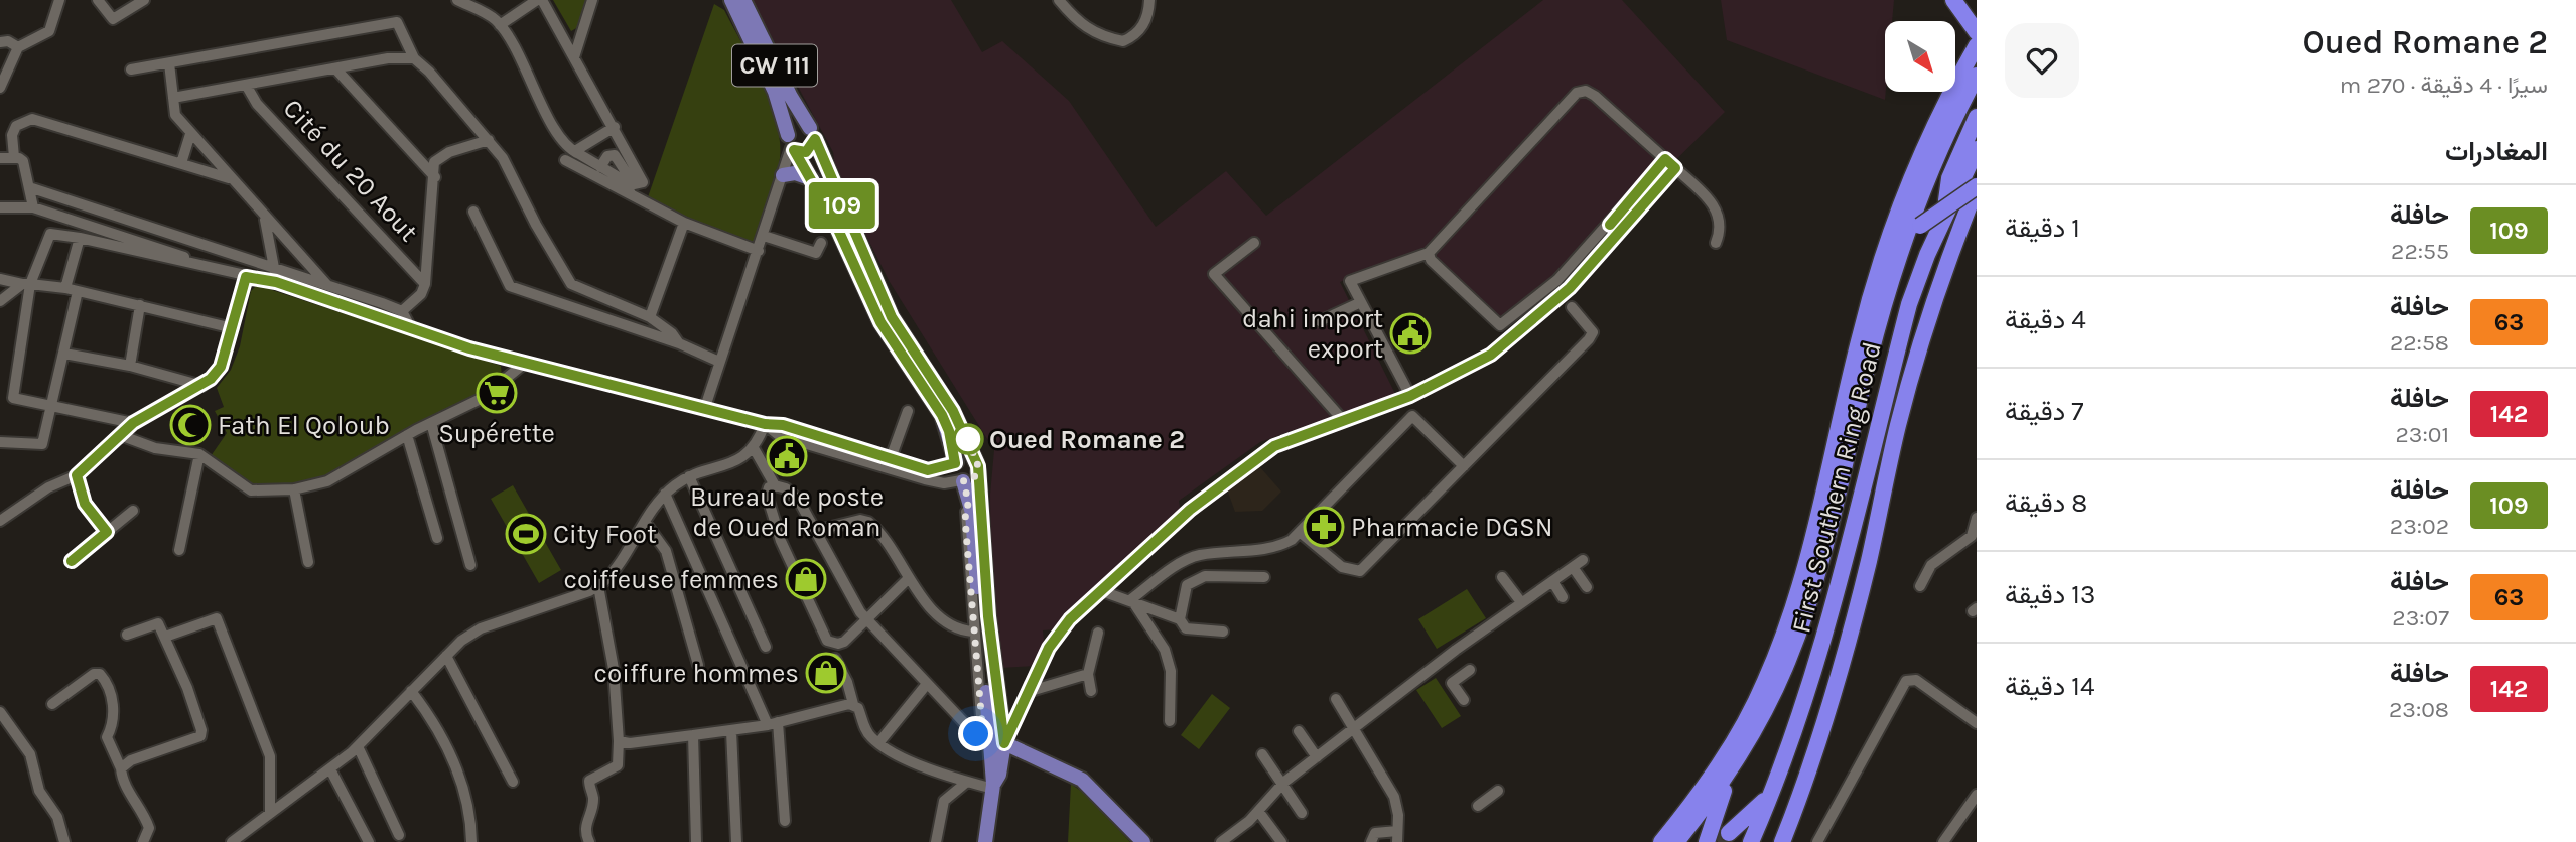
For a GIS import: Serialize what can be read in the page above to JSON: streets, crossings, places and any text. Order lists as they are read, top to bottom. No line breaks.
{"streets":{"highway":["First Southern Ring Road"],"main road":["CW 111"],"street":["Cité du 20 Aout"]},"places":{"public building":["dahi import export","Bureau de poste de Oued Roman"],"supermarket":["Supérette"],"mosque":["Fath El Qoloub"],"other":["Oued Romane 2"],"pharmacy":["Pharmacie DGSN"],"sports":["City Foot"],"shop":["coiffeuse femmes","coiffure hommes"]},"lines":["bus line 109"],"north":"bottom right","page":{"heading":[["Oued Romane 2","سيرًا · 4 دقيقة · 270 m"],"المغادرات"],"on_map":"109","list":[{"mark":"109","name":"حافلة","note":"22:55","value":"1 دقيقة"},{"mark":"63","name":"حافلة","note":"22:58","value":"4 دقيقة"},{"mark":"142","name":"حافلة","note":"23:01","value":"7 دقيقة"},{"mark":"109","name":"حافلة","note":"23:02","value":"8 دقيقة"},{"mark":"63","name":"حافلة","note":"23:07","value":"13 دقيقة"},{"mark":"142","name":"حافلة","note":"23:08","value":"14 دقيقة"}]}}
